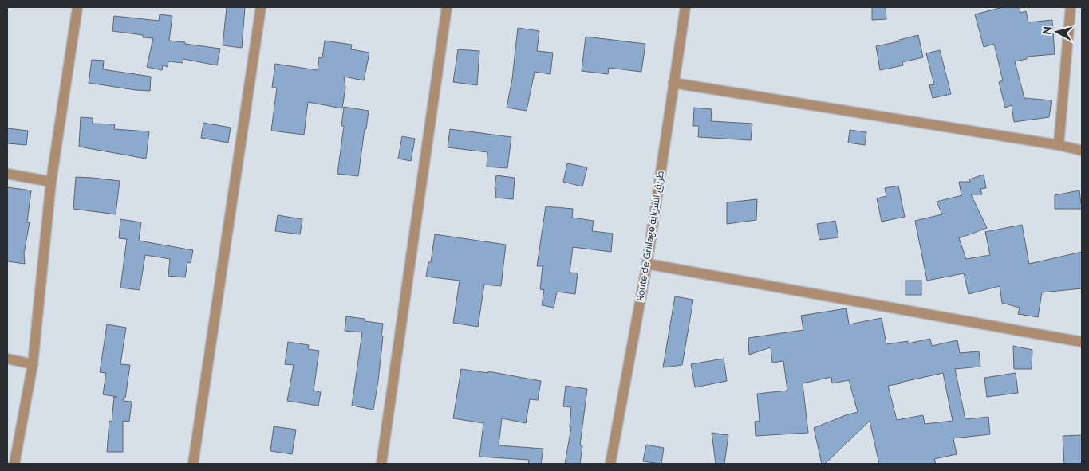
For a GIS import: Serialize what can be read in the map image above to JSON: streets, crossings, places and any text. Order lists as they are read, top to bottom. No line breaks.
{"streets":{"street":["Route de Grillage طريق الشواية"]},"north":"left"}
